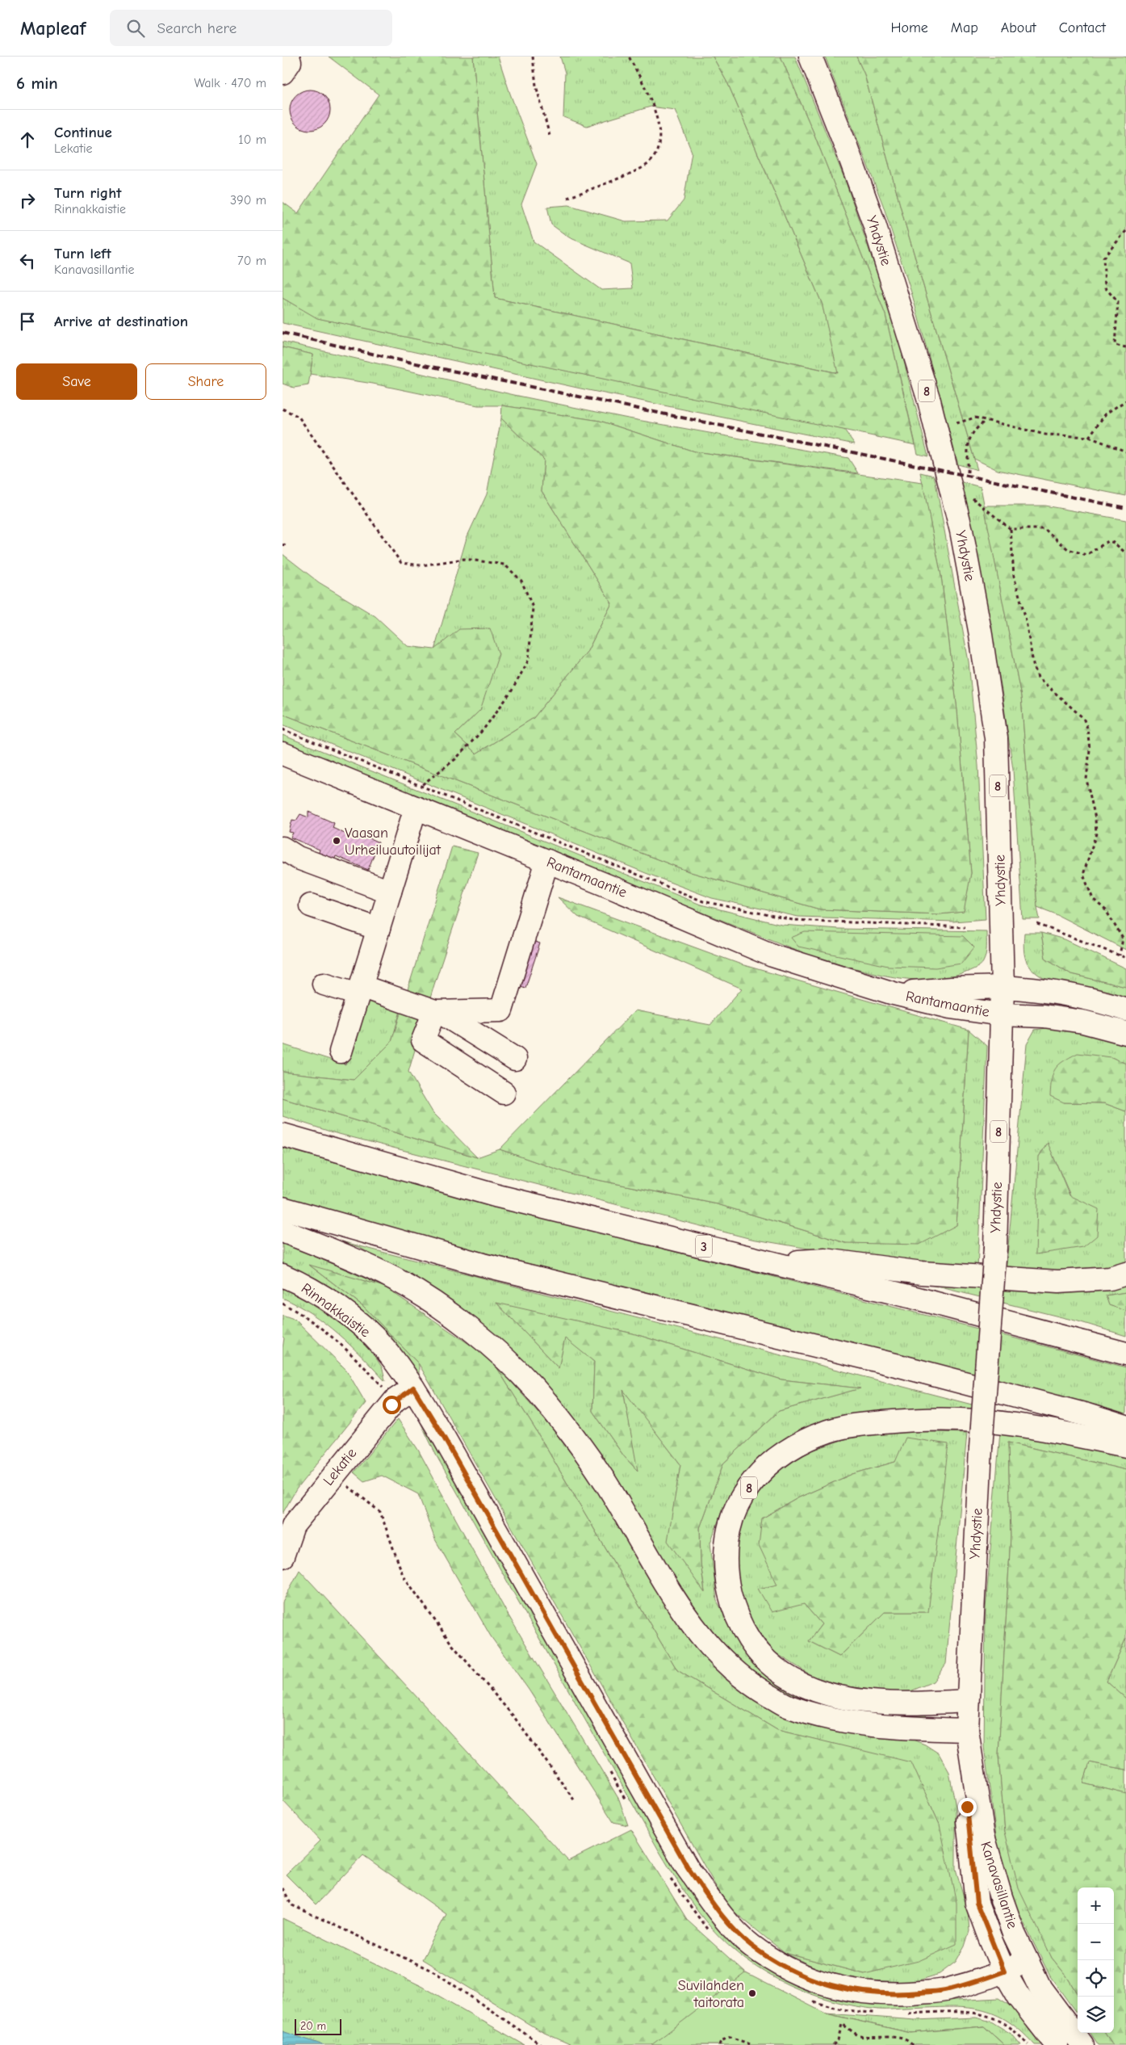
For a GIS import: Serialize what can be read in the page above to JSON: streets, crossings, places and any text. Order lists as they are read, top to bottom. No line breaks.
{"streets":{"main road":["Yhdystie","8","Rantamaantie","3","Rinnakkaistie","Lekatie","Kanavasillantie"]},"crossings":[["Yhdystie","8"],["Yhdystie","Rantamaantie"],["Yhdystie","Kanavasillantie"],["Rinnakkaistie","Lekatie"],["Rinnakkaistie","Kanavasillantie"]],"places":["Vaasan Urheiluautoilijat","Suvilahden taitorata"],"scale_bar":"20 m","page":{"header":"Mapleaf","search":"Search here","nav":["Home","Map","About","Contact"],"heading":["6 min","Walk · 470 m"],"list":[["Continue","Lekatie","10 m"],["Turn right","Rinnakkaistie","390 m"],["Turn left","Kanavasillantie","70 m"],"Arrive at destination"],"buttons":["Save","Share"],"map_buttons":["+","−"],"scale":"20 m"}}
